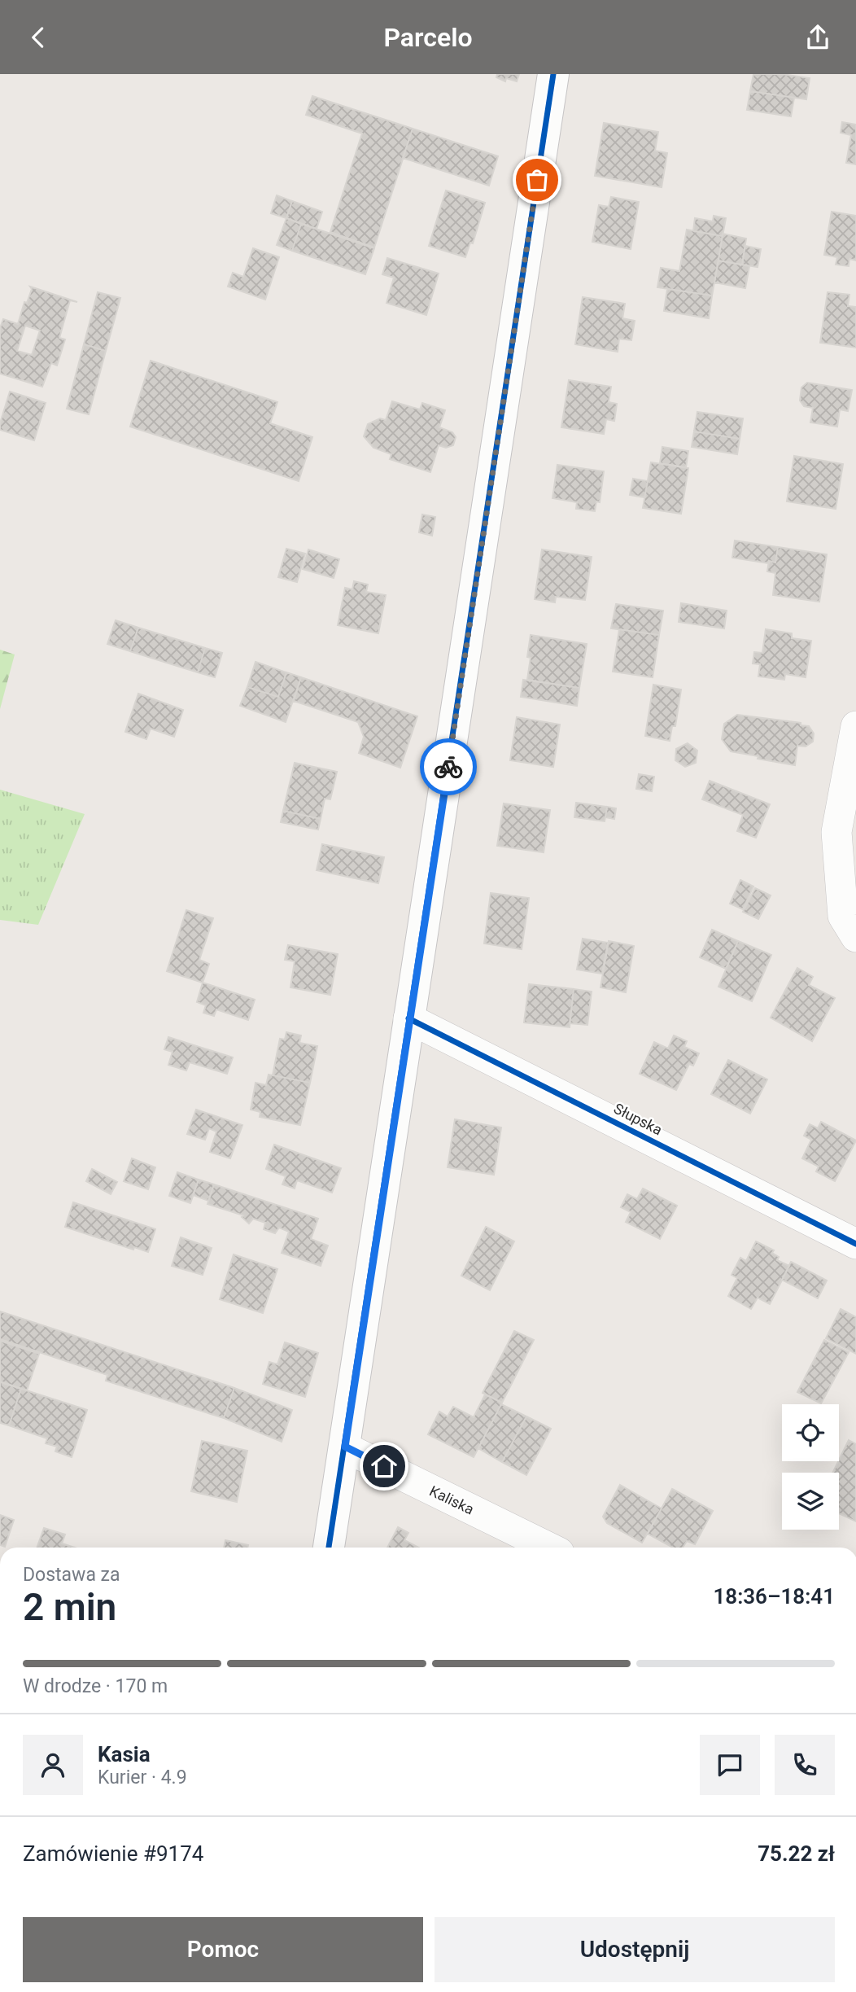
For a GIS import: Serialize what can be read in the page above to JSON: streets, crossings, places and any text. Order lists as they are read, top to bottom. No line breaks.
{"streets":{"street":["Słupska","Kaliska"]},"page":{"header":"Parcelo","heading":["2 min","Dostawa za","18:36–18:41"],"panel":["Kasia","Kurier · 4.9","Zamówienie #9174","75.22 zł"],"bar":"W drodze · 170 m","buttons":["Pomoc","Udostępnij"]}}
